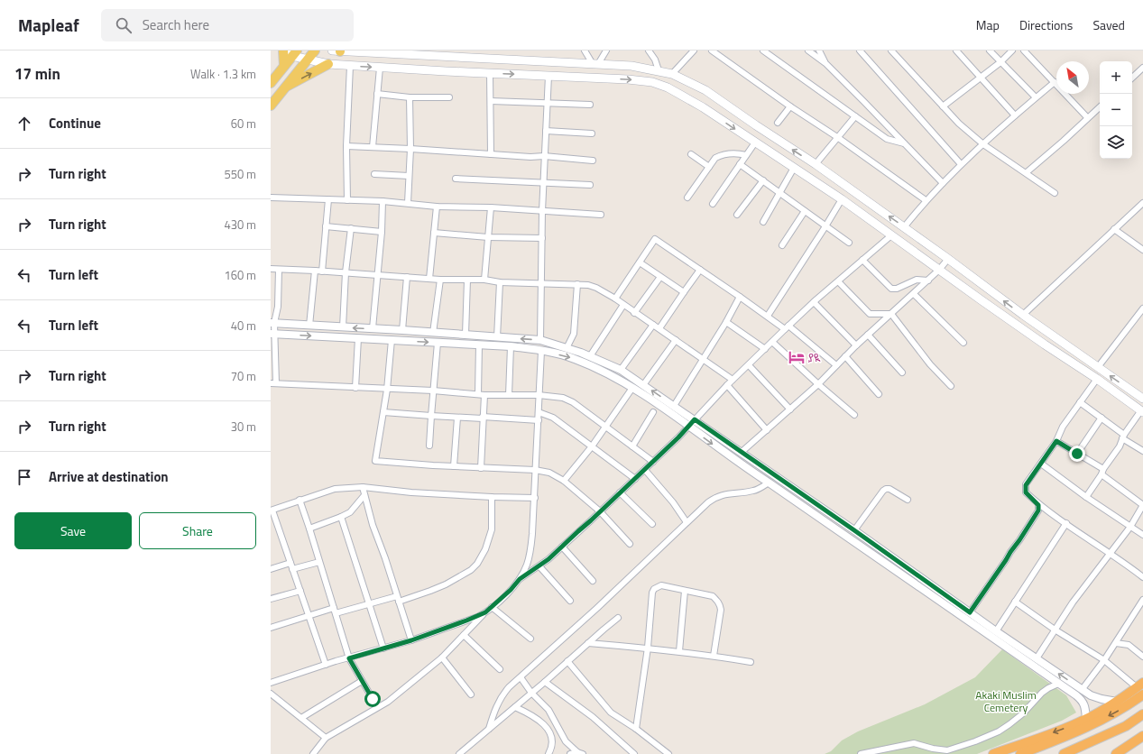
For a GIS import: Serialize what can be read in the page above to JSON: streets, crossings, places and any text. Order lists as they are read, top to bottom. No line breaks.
{"parks":["Akaki Muslim Cemetery"],"places":{"hotel":["ያዪ"]},"north":"top left","page":{"header":"Mapleaf","search":"Search here","nav":["Map","Directions","Saved"],"heading":["17 min","Walk · 1.3 km"],"map_buttons":["+","−"],"list":[["Continue","60 m"],["Turn right","550 m"],["Turn right","430 m"],["Turn left","160 m"],["Turn left","40 m"],["Turn right","70 m"],["Turn right","30 m"],"Arrive at destination"],"buttons":["Save","Share"]}}
